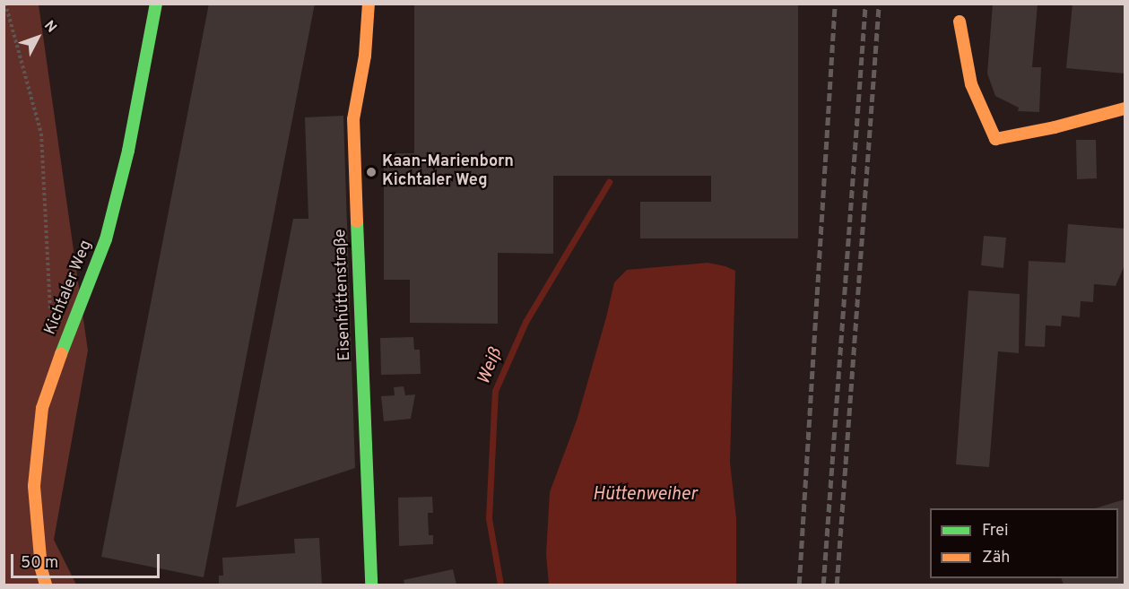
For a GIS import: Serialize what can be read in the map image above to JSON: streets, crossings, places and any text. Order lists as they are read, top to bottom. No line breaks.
{"streets":{"street":["Kichtaler Weg","Eisenhüttenstraße"]},"water":["Weiß","Hüttenweiher"],"places":["Kaan-Marienborn Kichtaler Weg"],"legend":["Frei","Zäh"],"scale_bar":"50 m","north":"top right"}
